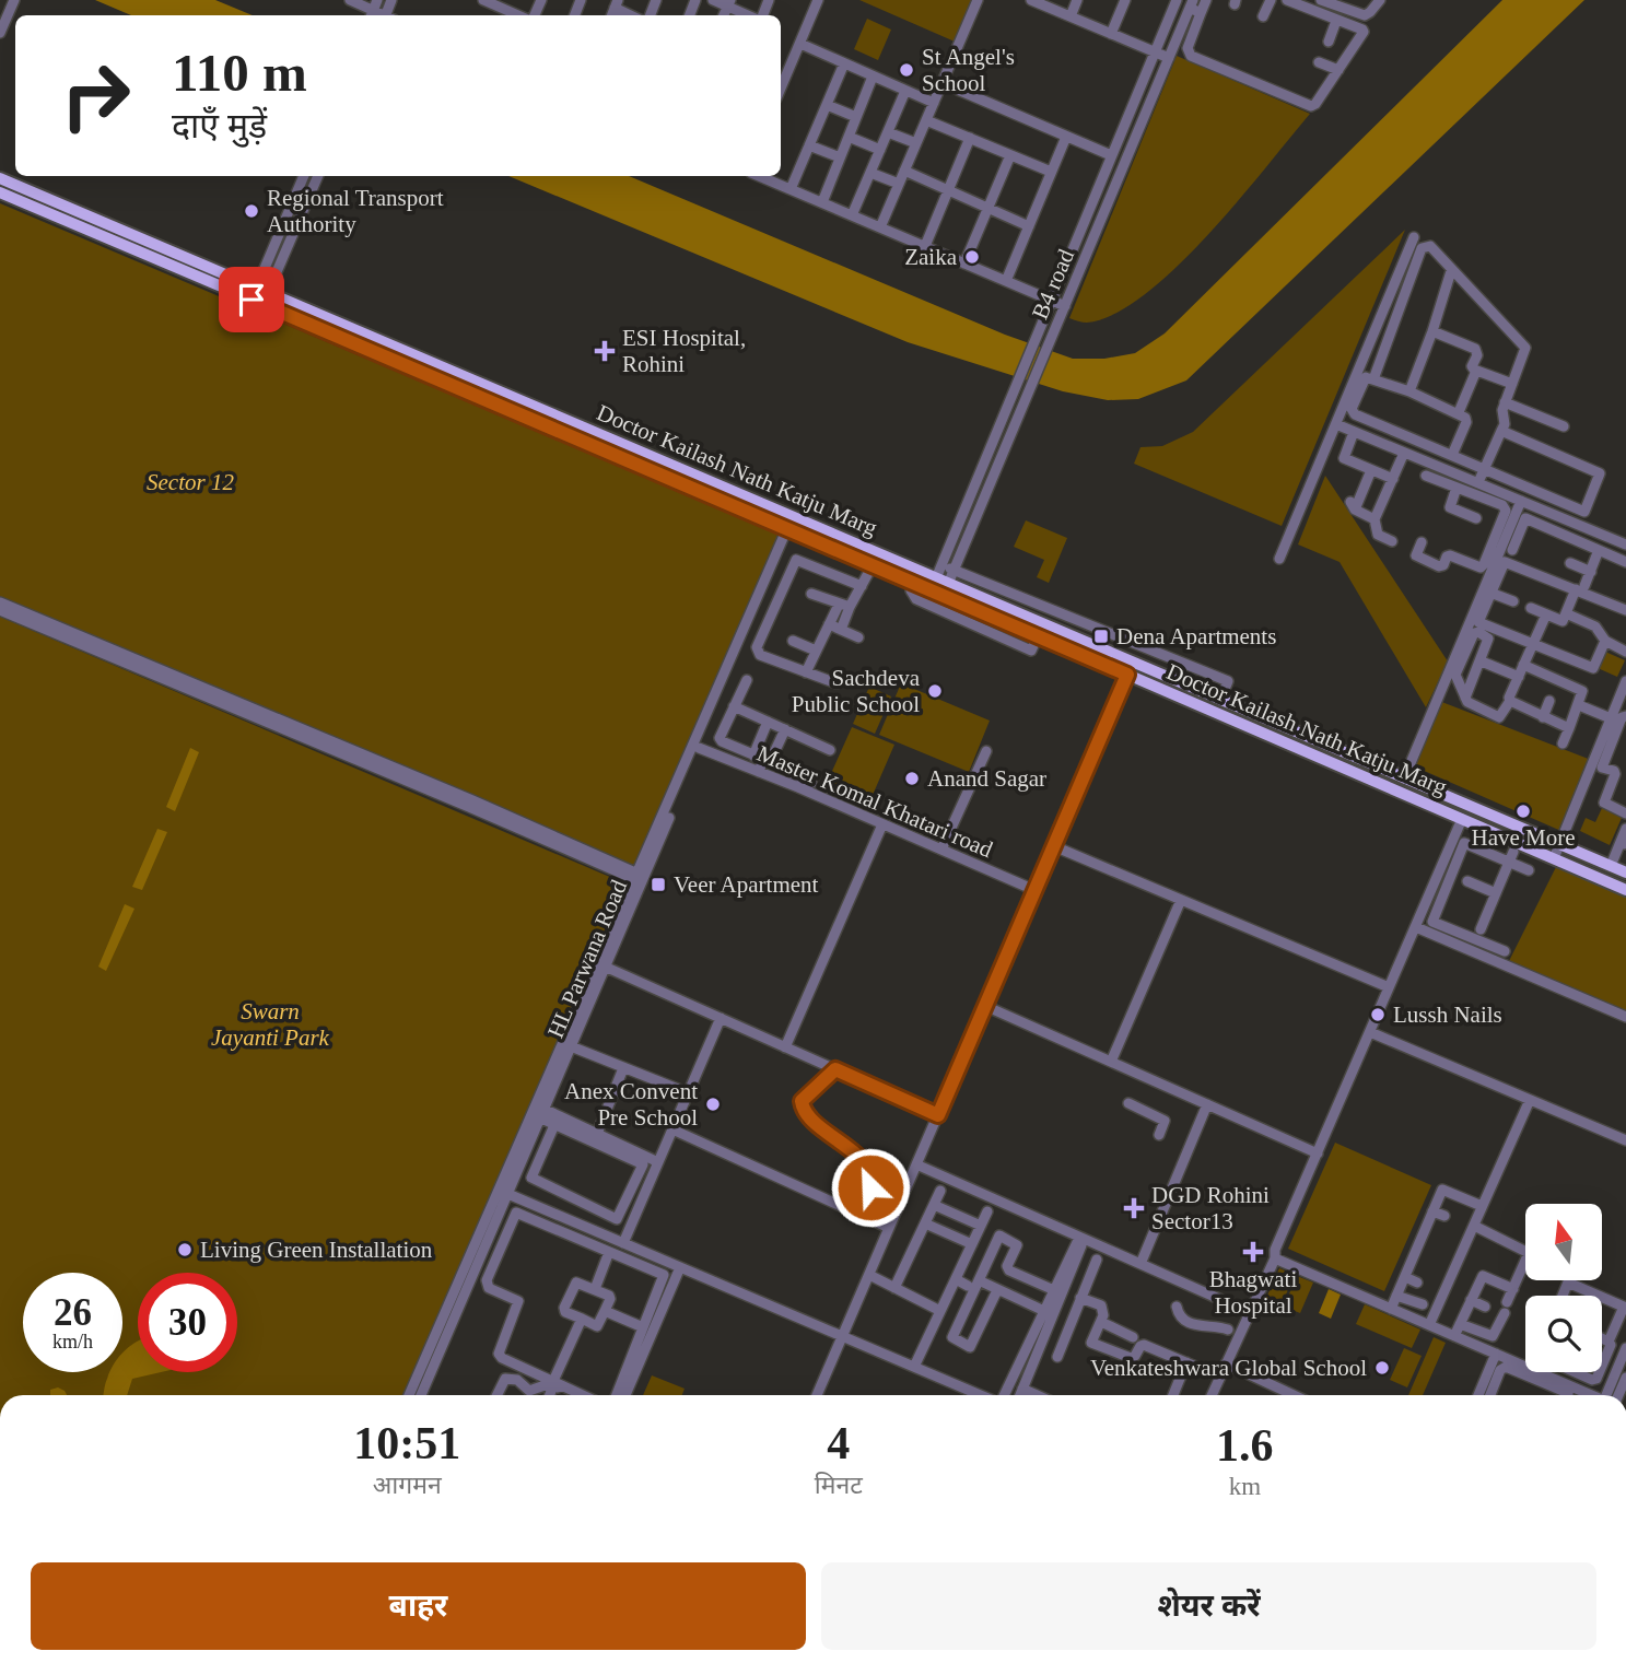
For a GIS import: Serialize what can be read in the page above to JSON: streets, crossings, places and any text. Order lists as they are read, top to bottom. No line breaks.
{"streets":{"main road":["Doctor Kailash Nath Katju Marg"],"street":["B4 road","Master Komal Khatari road","HL Parwana Road"]},"crossings":[["B4 road","Doctor Kailash Nath Katju Marg"],["Doctor Kailash Nath Katju Marg","HL Parwana Road"],["Master Komal Khatari road","HL Parwana Road"]],"parks":["Sector 12","Swarn Jayanti Park"],"places":{"other":["St Angel's School","Regional Transport Authority","Zaika","Sachdeva Public School","Anand Sagar","Have More","Lussh Nails","Anex Convent Pre School","Living Green Installation","Venkateshwara Global School"],"health":["ESI Hospital, Rohini","DGD Rohini Sector13","Bhagwati Hospital"],"transit":["Dena Apartments","Veer Apartment"]},"north":"top","page":{"turn":["110 m","दाएँ मुड़ें"],"speed":"26 km/h","limit":"30","eta":["10:51","आगमन","4","मिनट","1.6","km"],"buttons":["बाहर","शेयर करें"]}}
